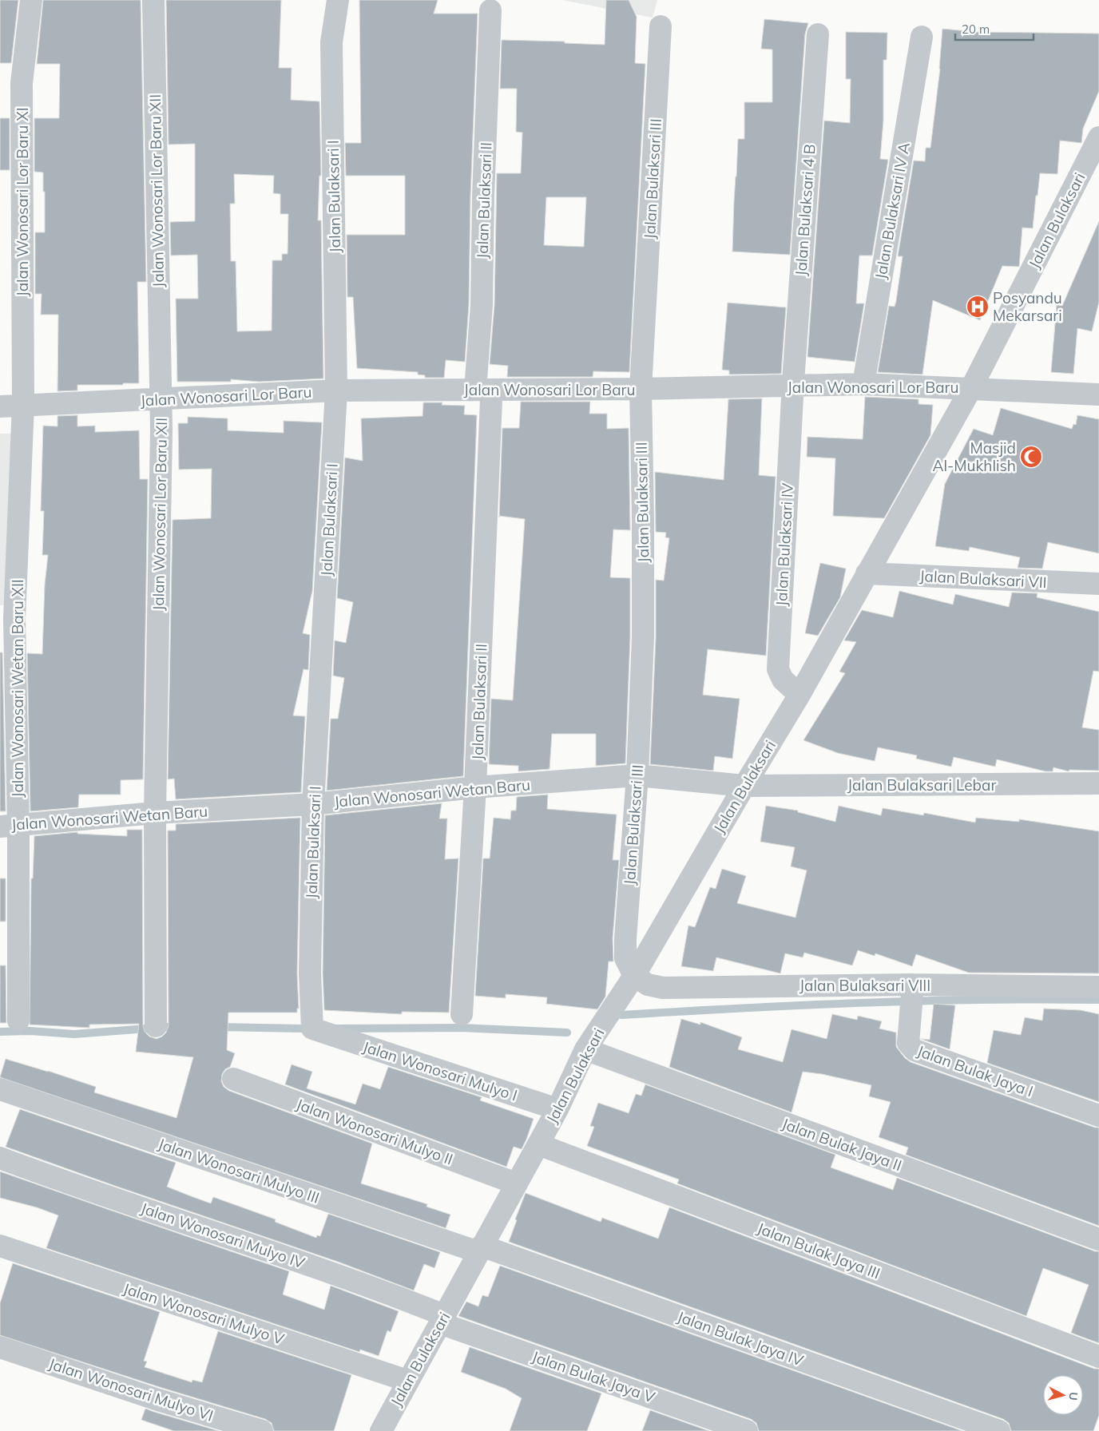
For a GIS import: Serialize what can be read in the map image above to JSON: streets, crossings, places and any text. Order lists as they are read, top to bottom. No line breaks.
{"streets":{"street":["Jalan Bulaksari III","Jalan Wonosari Lor Baru XII","Jalan Bulaksari I","Jalan Bulaksari II","Jalan Wonosari Lor Baru XI","Jalan Bulaksari 4 B","Jalan Bulaksari IV A","Jalan Bulaksari","Jalan Wonosari Lor Baru","Jalan Bulaksari IV","Jalan Bulaksari VII","Jalan Wonosari Wetan Baru XII","Jalan Bulaksari Lebar","Jalan Wonosari Wetan Baru","Jalan Bulaksari VIII","Jalan Wonosari Mulyo I","Jalan Bulak Jaya I","Jalan Wonosari Mulyo II","Jalan Bulak Jaya II","Jalan Wonosari Mulyo III","Jalan Wonosari Mulyo IV","Jalan Bulak Jaya III","Jalan Wonosari Mulyo V","Jalan Bulak Jaya IV","Jalan Bulak Jaya V","Jalan Wonosari Mulyo VI"]},"crossings":[["Jalan Bulaksari III","Jalan Bulaksari"],["Jalan Bulaksari III","Jalan Wonosari Lor Baru"],["Jalan Bulaksari III","Jalan Wonosari Wetan Baru"],["Jalan Bulaksari III","Jalan Bulaksari VIII"],["Jalan Wonosari Lor Baru XII","Jalan Wonosari Lor Baru"],["Jalan Wonosari Lor Baru XII","Jalan Wonosari Wetan Baru"],["Jalan Bulaksari I","Jalan Wonosari Lor Baru"],["Jalan Bulaksari I","Jalan Wonosari Wetan Baru"],["Jalan Bulaksari I","Jalan Wonosari Mulyo I"],["Jalan Bulaksari II","Jalan Wonosari Lor Baru"],["Jalan Bulaksari II","Jalan Wonosari Wetan Baru"],["Jalan Wonosari Lor Baru XI","Jalan Wonosari Lor Baru"],["Jalan Wonosari Lor Baru XI","Jalan Wonosari Wetan Baru XII"],["Jalan Bulaksari 4 B","Jalan Wonosari Lor Baru"],["Jalan Bulaksari 4 B","Jalan Bulaksari IV"],["Jalan Bulaksari IV A","Jalan Wonosari Lor Baru"],["Jalan Bulaksari","Jalan Wonosari Lor Baru"],["Jalan Bulaksari","Jalan Bulaksari IV"],["Jalan Bulaksari","Jalan Bulaksari VII"],["Jalan Bulaksari","Jalan Bulaksari Lebar"],["Jalan Bulaksari","Jalan Wonosari Wetan Baru"],["Jalan Bulaksari","Jalan Bulaksari VIII"],["Jalan Bulaksari","Jalan Wonosari Mulyo I"],["Jalan Bulaksari","Jalan Wonosari Mulyo II"],["Jalan Bulaksari","Jalan Bulak Jaya II"],["Jalan Bulaksari","Jalan Wonosari Mulyo III"],["Jalan Bulaksari","Jalan Wonosari Mulyo IV"],["Jalan Bulaksari","Jalan Bulak Jaya III"],["Jalan Bulaksari","Jalan Wonosari Mulyo V"],["Jalan Bulaksari","Jalan Bulak Jaya IV"],["Jalan Bulaksari","Jalan Bulak Jaya V"],["Jalan Wonosari Lor Baru","Jalan Bulaksari IV"],["Jalan Wonosari Lor Baru","Jalan Wonosari Wetan Baru XII"],["Jalan Wonosari Wetan Baru XII","Jalan Wonosari Wetan Baru"],["Jalan Bulaksari Lebar","Jalan Wonosari Wetan Baru"],["Jalan Bulaksari VIII","Jalan Bulak Jaya I"],["Jalan Wonosari Mulyo III","Jalan Bulak Jaya IV"],["Jalan Wonosari Mulyo IV","Jalan Bulak Jaya V"]],"places":{"hospital":["Posyandu Mekarsari"],"mosque":["Masjid Al-Mukhlish"]},"scale_bar":"20 m","north":"right"}
